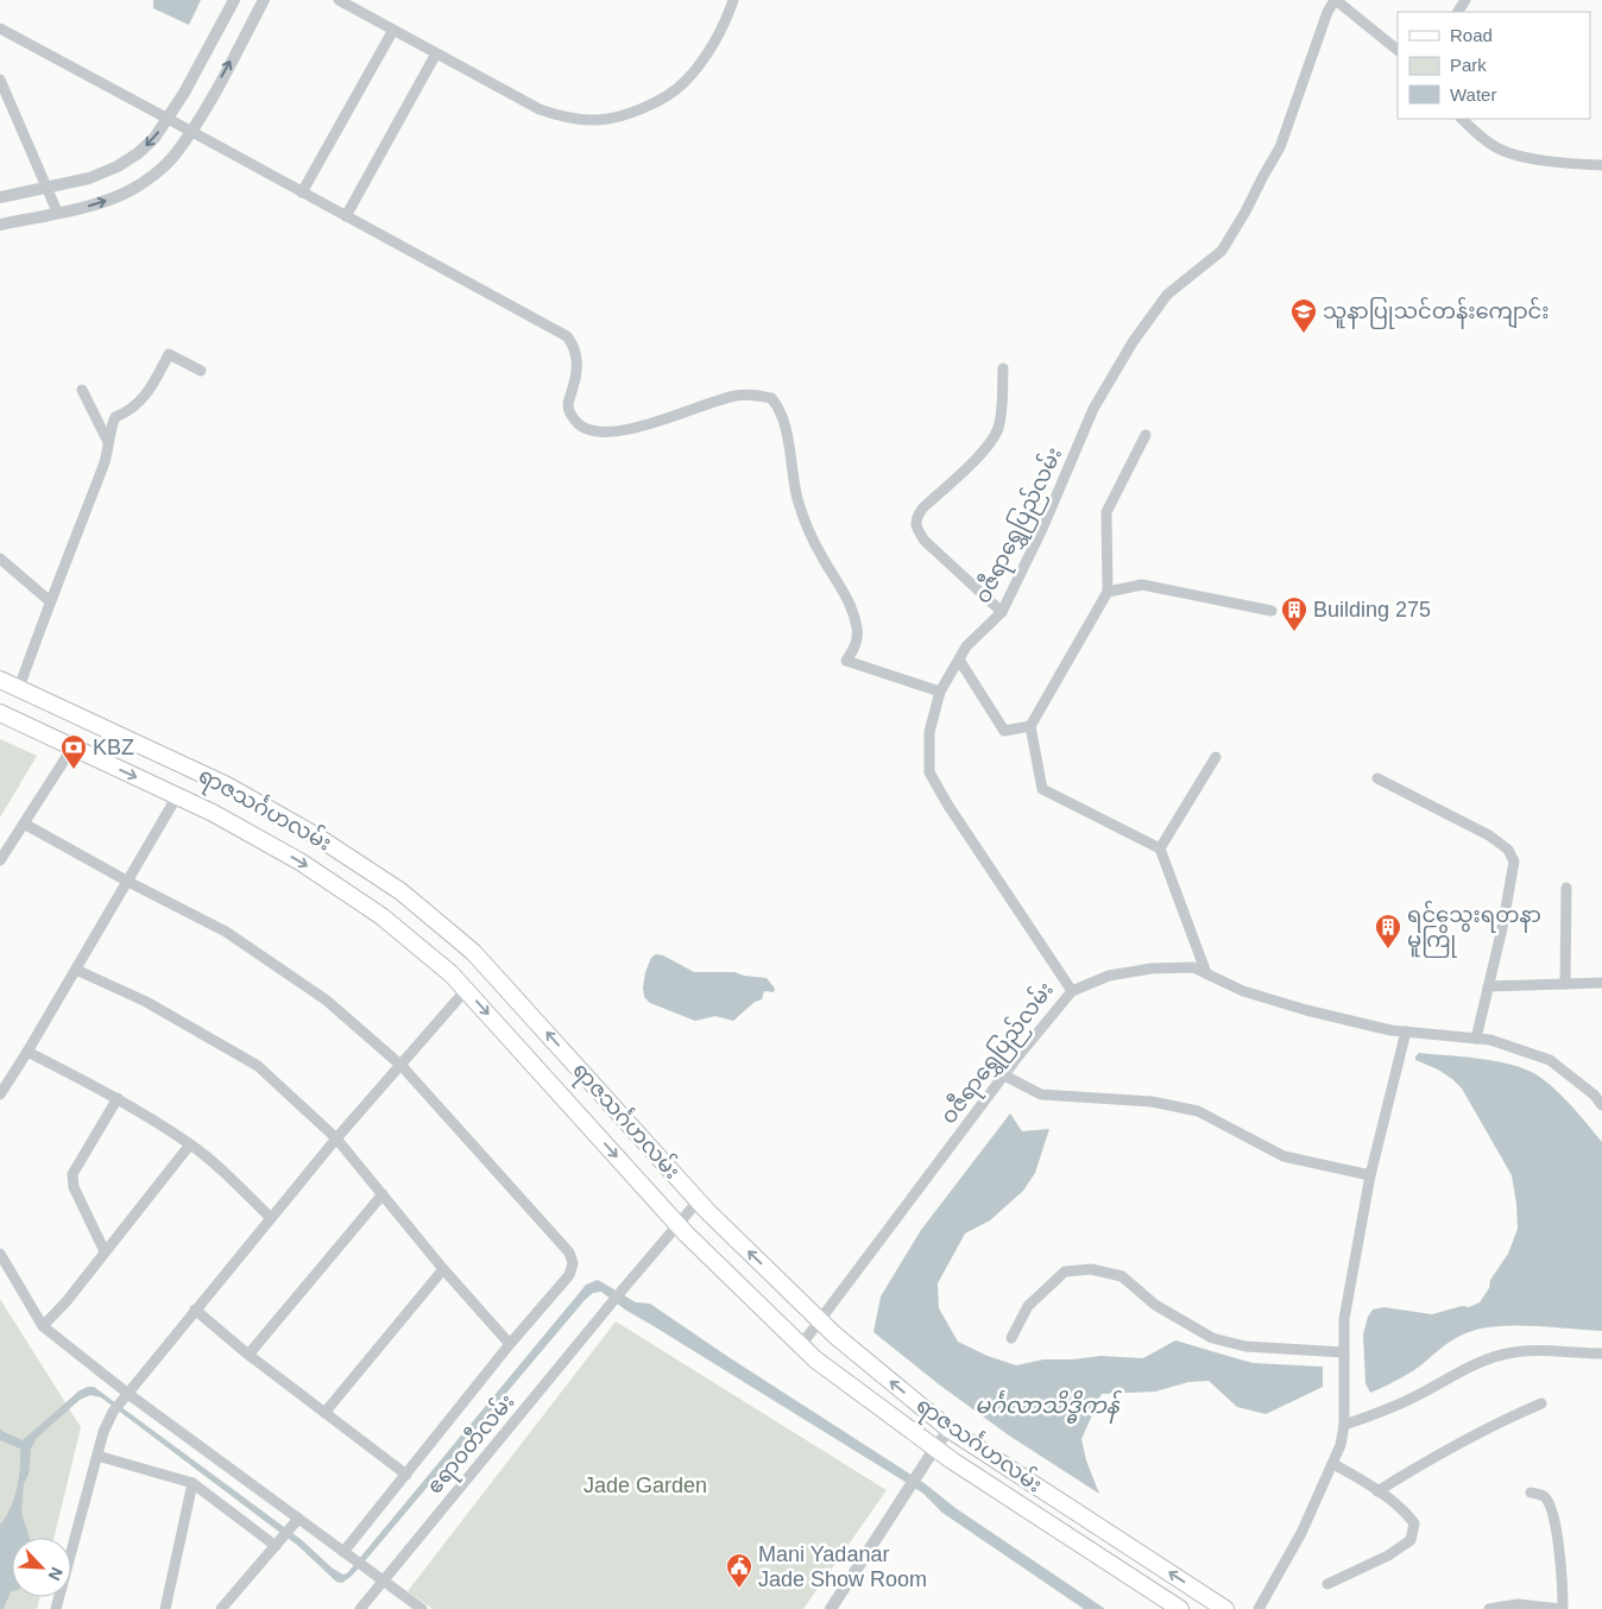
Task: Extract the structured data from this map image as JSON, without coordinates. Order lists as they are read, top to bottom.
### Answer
{
  "streets": {
    "main road": ["ရာဇသင်္ဂဟလမ်း"],
    "street": ["ဝဇီရာရွှေပြည်လမ်း", "ဧရာဝတီလမ်း"]
  },
  "crossings": [
    ["ဝဇီရာရွှေပြည်လမ်း", "ရာဇသင်္ဂဟလမ်း"],
    ["ရာဇသင်္ဂဟလမ်း", "ဧရာဝတီလမ်း"]
  ],
  "water": ["မင်္ဂလာသိဒ္ဓိကန်"],
  "parks": ["Jade Garden"],
  "places": {
    "school or university": ["သူနာပြုသင်တန်းကျောင်း"],
    "building": ["Building 275", "ရင်သွေးရတနာ မူကြို"],
    "bank": ["KBZ"],
    "public building": ["Mani Yadanar Jade Show Room"]
  },
  "legend": ["Road", "Park", "Water"],
  "north": "bottom right"
}
